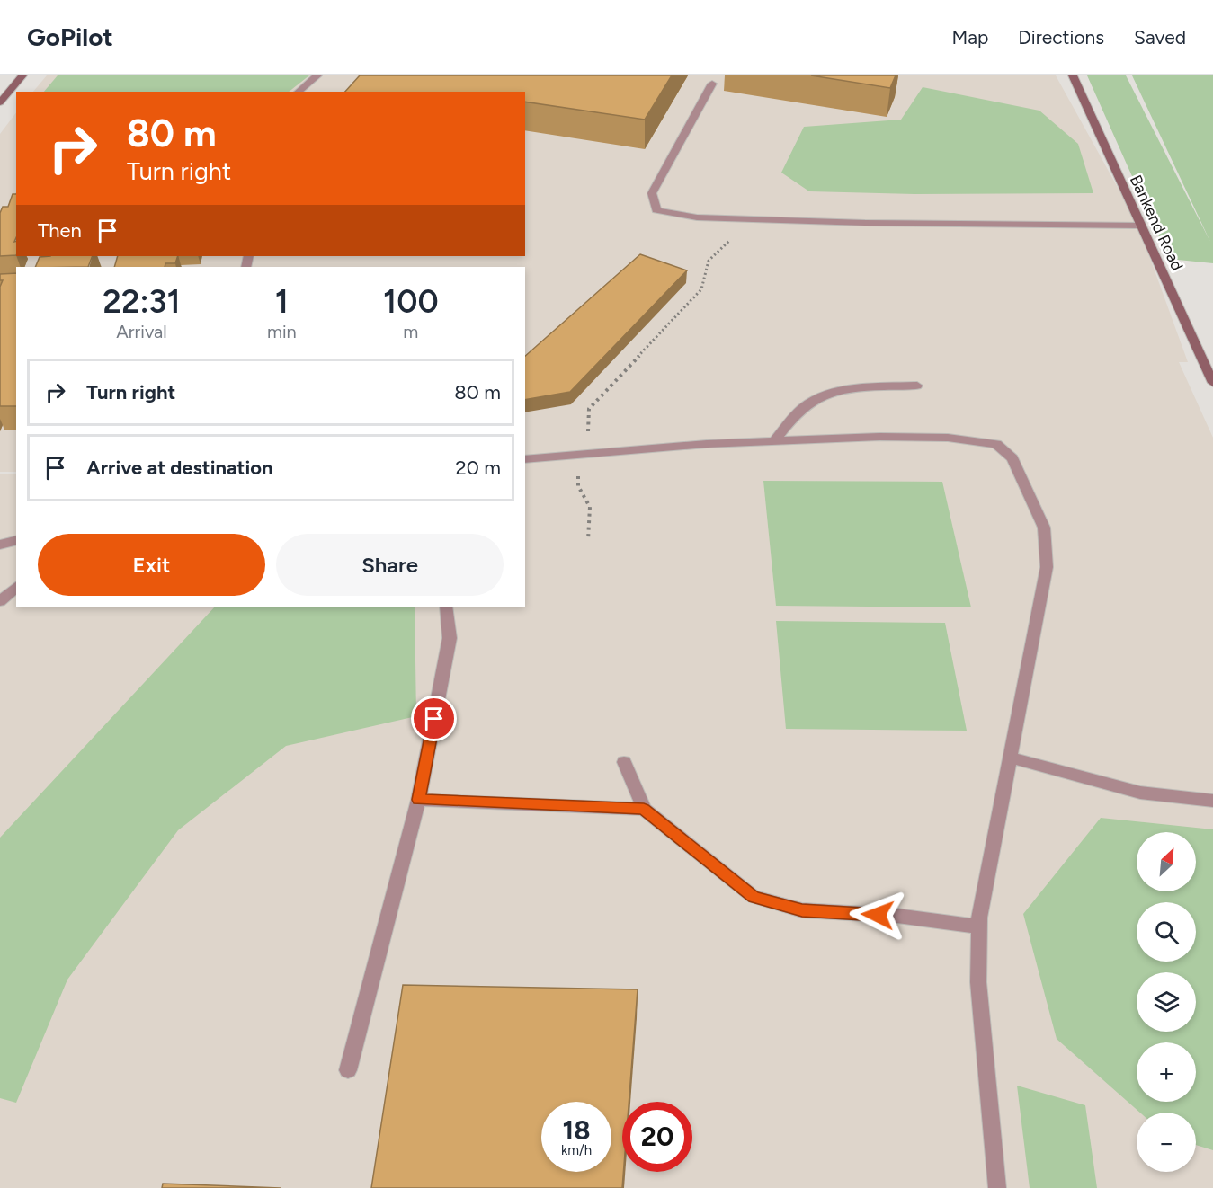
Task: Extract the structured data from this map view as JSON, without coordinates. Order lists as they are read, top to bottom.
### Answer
{
  "streets": {
    "street": ["Bankend Road"]
  },
  "north": "top right",
  "page": {
    "header": "GoPilot",
    "nav": ["Map", "Directions", "Saved"],
    "turn": ["80 m", "Turn right"],
    "then": "Then",
    "eta": [
      "22:31",
      "Arrival",
      "1",
      "min",
      "100",
      "m"
    ],
    "list": [
      {
        "name": "Turn right",
        "value": "80 m"
      },
      {
        "name": "Arrive at destination",
        "value": "20 m"
      }
    ],
    "buttons": ["Exit", "Share"],
    "map_buttons": ["+", "−"],
    "speed": "18 km/h",
    "limit": "20"
  }
}
